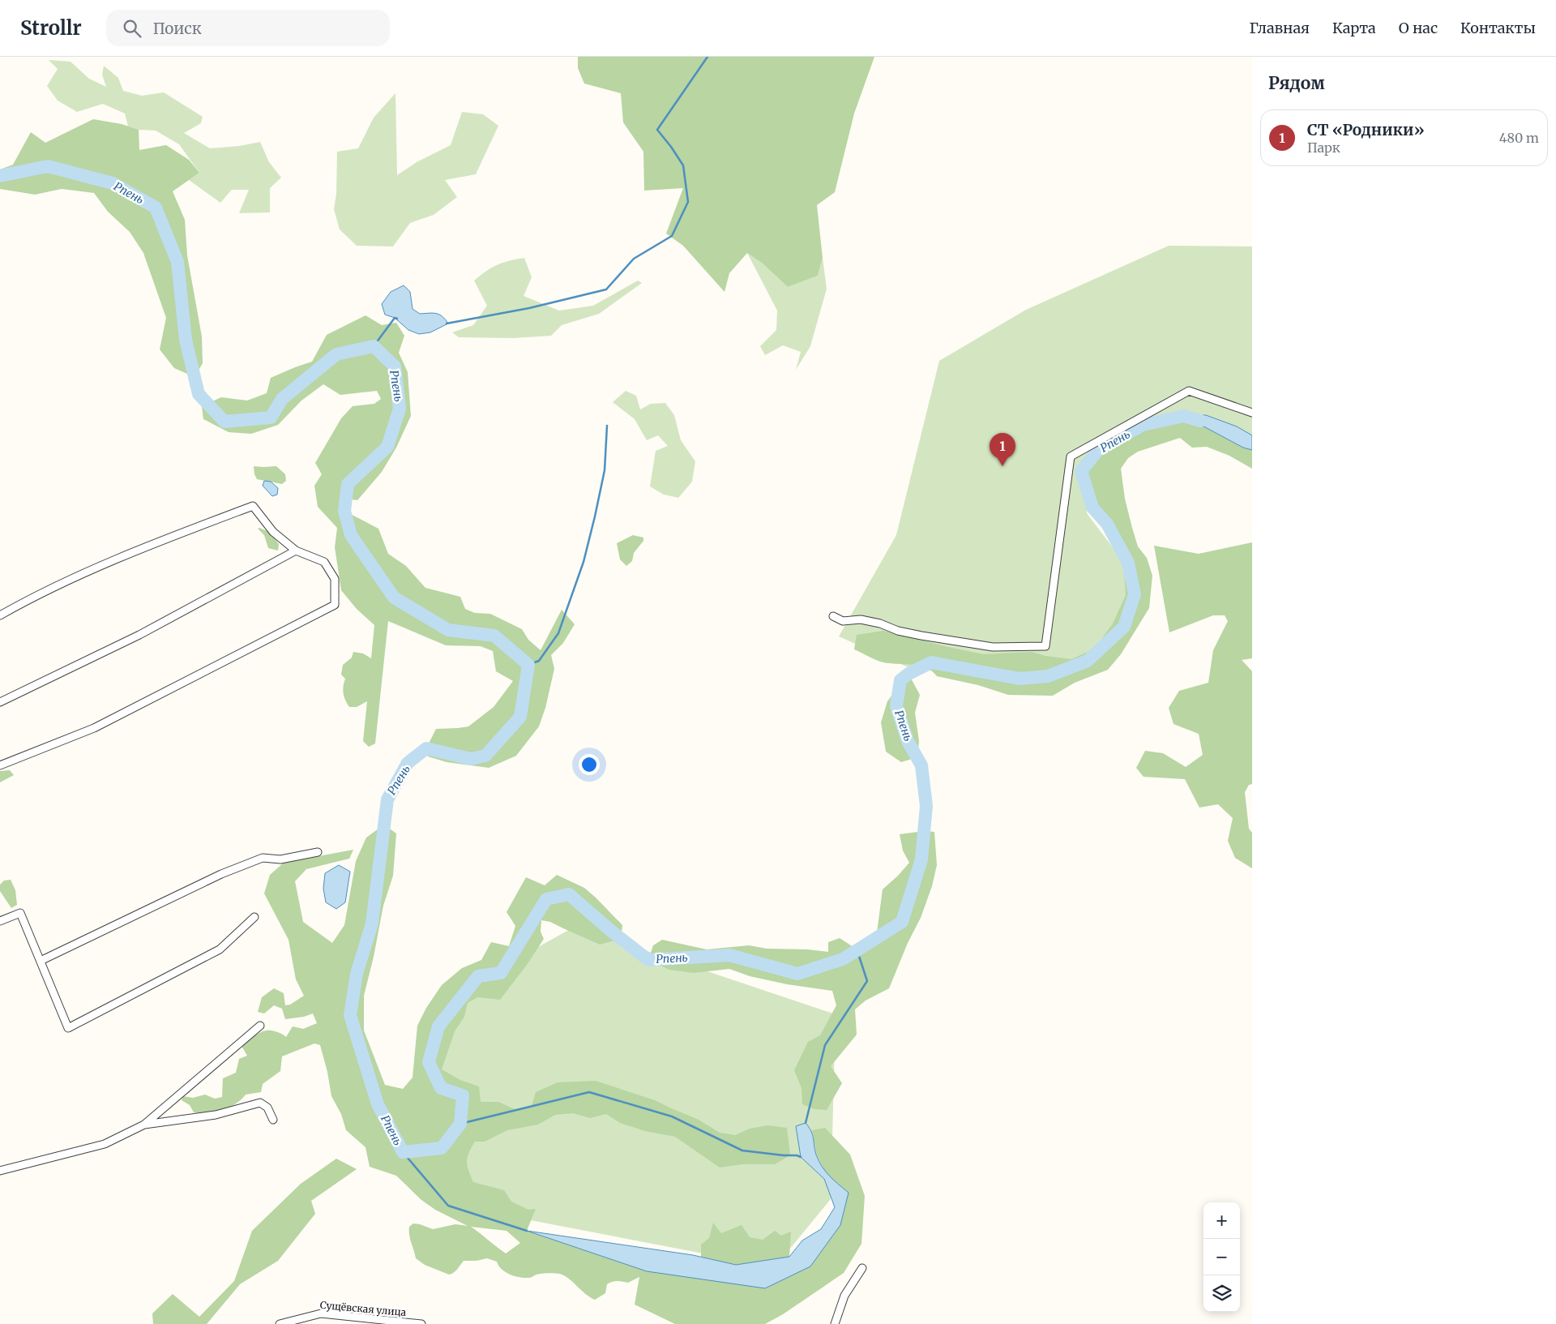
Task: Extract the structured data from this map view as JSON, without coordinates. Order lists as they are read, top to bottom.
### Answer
{
  "streets": {
    "street": ["Сущёвская улица"]
  },
  "water": ["Рпень"],
  "page": {
    "header": "Strollr",
    "search": "Поиск",
    "nav": [
      "Главная",
      "Карта",
      "О нас",
      "Контакты"
    ],
    "heading": "Рядом",
    "list": [
      {
        "mark": "1",
        "name": "СТ «Родники»",
        "note": "Парк",
        "value": "480 m"
      }
    ],
    "pins": "1",
    "map_buttons": ["+", "−"]
  }
}
